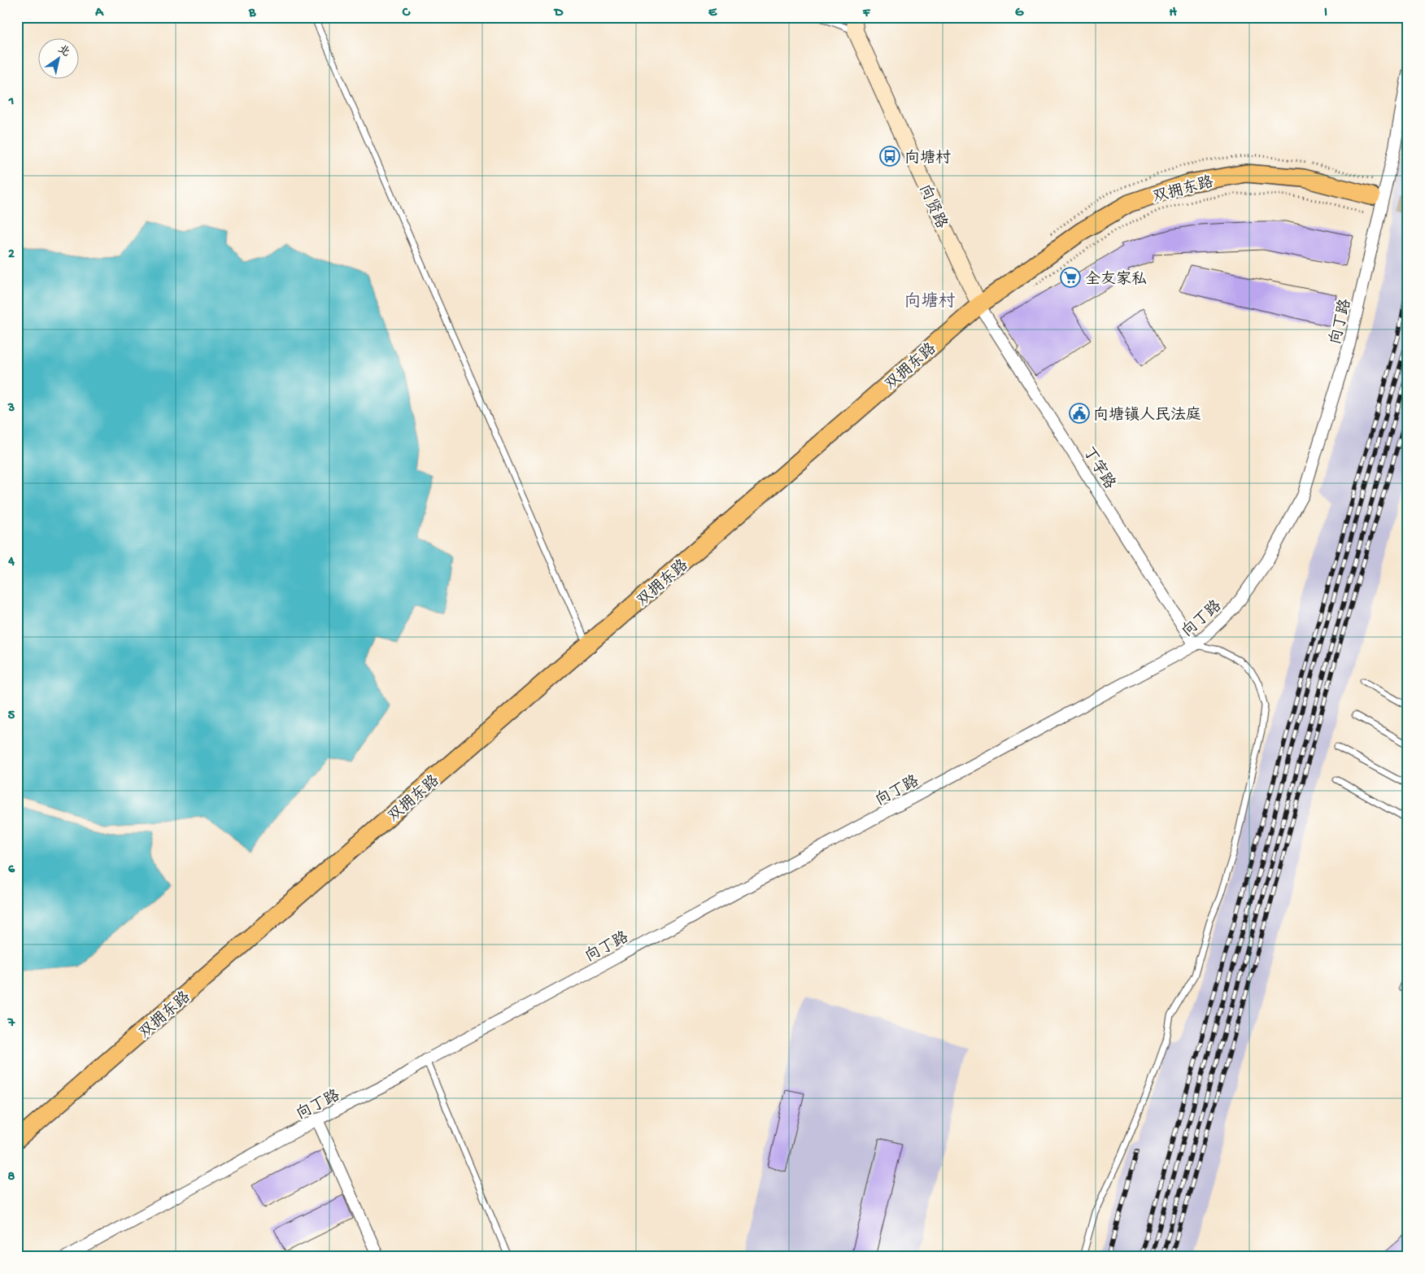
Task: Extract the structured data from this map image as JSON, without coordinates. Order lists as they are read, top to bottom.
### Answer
{
  "streets": {
    "main road": ["双拥东路"],
    "street": ["向贤路", "向丁路", "丁字路"]
  },
  "crossings": [
    ["双拥东路", "向贤路"],
    ["双拥东路", "丁字路"],
    ["向贤路", "丁字路"],
    ["向丁路", "丁字路"]
  ],
  "districts": ["向塘村"],
  "places": {
    "bus stop": ["向塘村"],
    "supermarket": ["全友家私"],
    "public building": ["向塘镇人民法庭"]
  },
  "north": "top right",
  "grid": {
    "columns": [
      "A",
      "B",
      "C",
      "D",
      "E",
      "F",
      "G",
      "H",
      "I"
    ],
    "rows": [
      "1",
      "2",
      "3",
      "4",
      "5",
      "6",
      "7",
      "8"
    ]
  }
}
